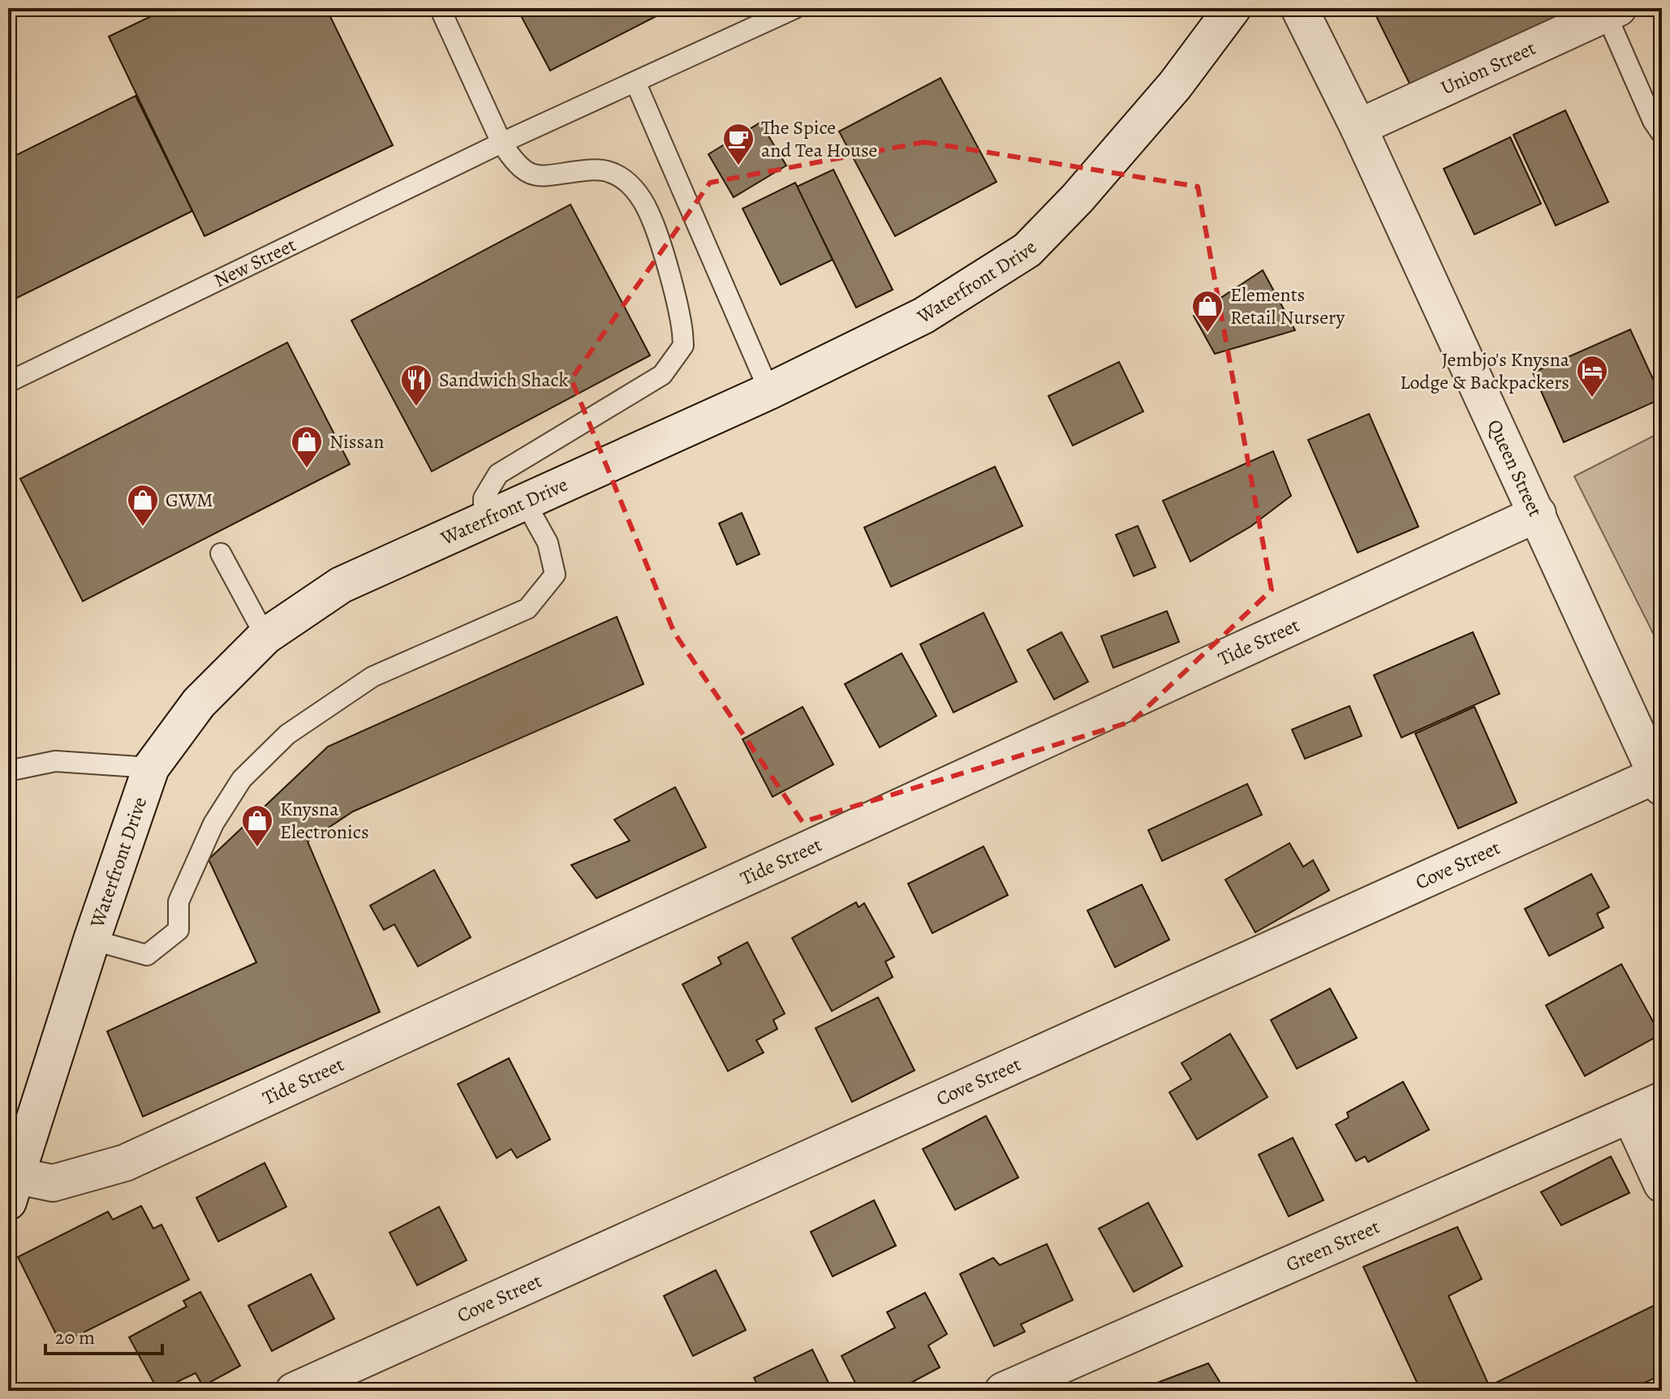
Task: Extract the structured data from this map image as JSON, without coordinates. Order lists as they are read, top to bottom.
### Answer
{
  "streets": {
    "street": [
      "Union Street",
      "Waterfront Drive",
      "Queen Street",
      "Tide Street",
      "Cove Street",
      "Green Street"
    ],
    "lane": ["New Street"]
  },
  "crossings": [
    ["Union Street", "Queen Street"],
    ["Waterfront Drive", "Tide Street"],
    ["Queen Street", "Tide Street"],
    ["Queen Street", "Cove Street"]
  ],
  "places": {
    "cafe": ["The Spice and Tea House"],
    "shop": [
      "Elements Retail Nursery",
      "Nissan",
      "GWM",
      "Knysna Electronics"
    ],
    "hotel": ["Jembjo's Knysna Lodge & Backpackers"],
    "restaurant": ["Sandwich Shack"]
  },
  "scale_bar": "20 m"
}
